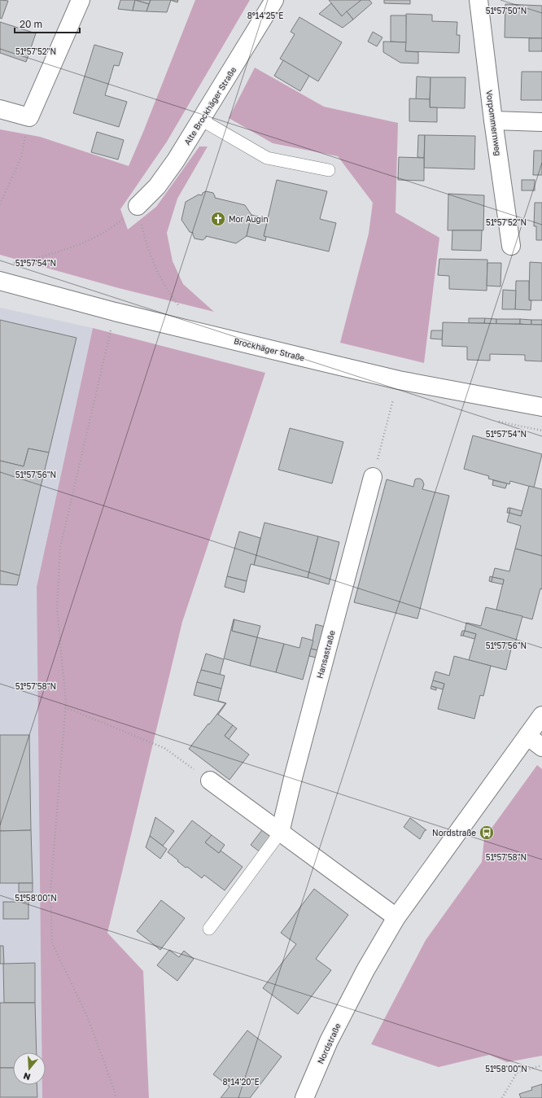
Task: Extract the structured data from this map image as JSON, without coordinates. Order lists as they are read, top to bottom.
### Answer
{
  "streets": {
    "street": [
      "Alte Brockhäger Straße",
      "Vorpommernweg",
      "Brockhäger Straße",
      "Hansastraße",
      "Nordstraße"
    ]
  },
  "places": {
    "church": ["Mor Augin"],
    "bus stop": ["Nordstraße"]
  },
  "scale_bar": "20 m",
  "north": "bottom",
  "coordinates": [
    "51°57'50\"N",
    "8°14'25\"E",
    "51°57'52\"N",
    "51°57'54\"N",
    "51°57'56\"N",
    "51°57'58\"N",
    "51°58'00\"N",
    "8°14'20\"E"
  ]
}
